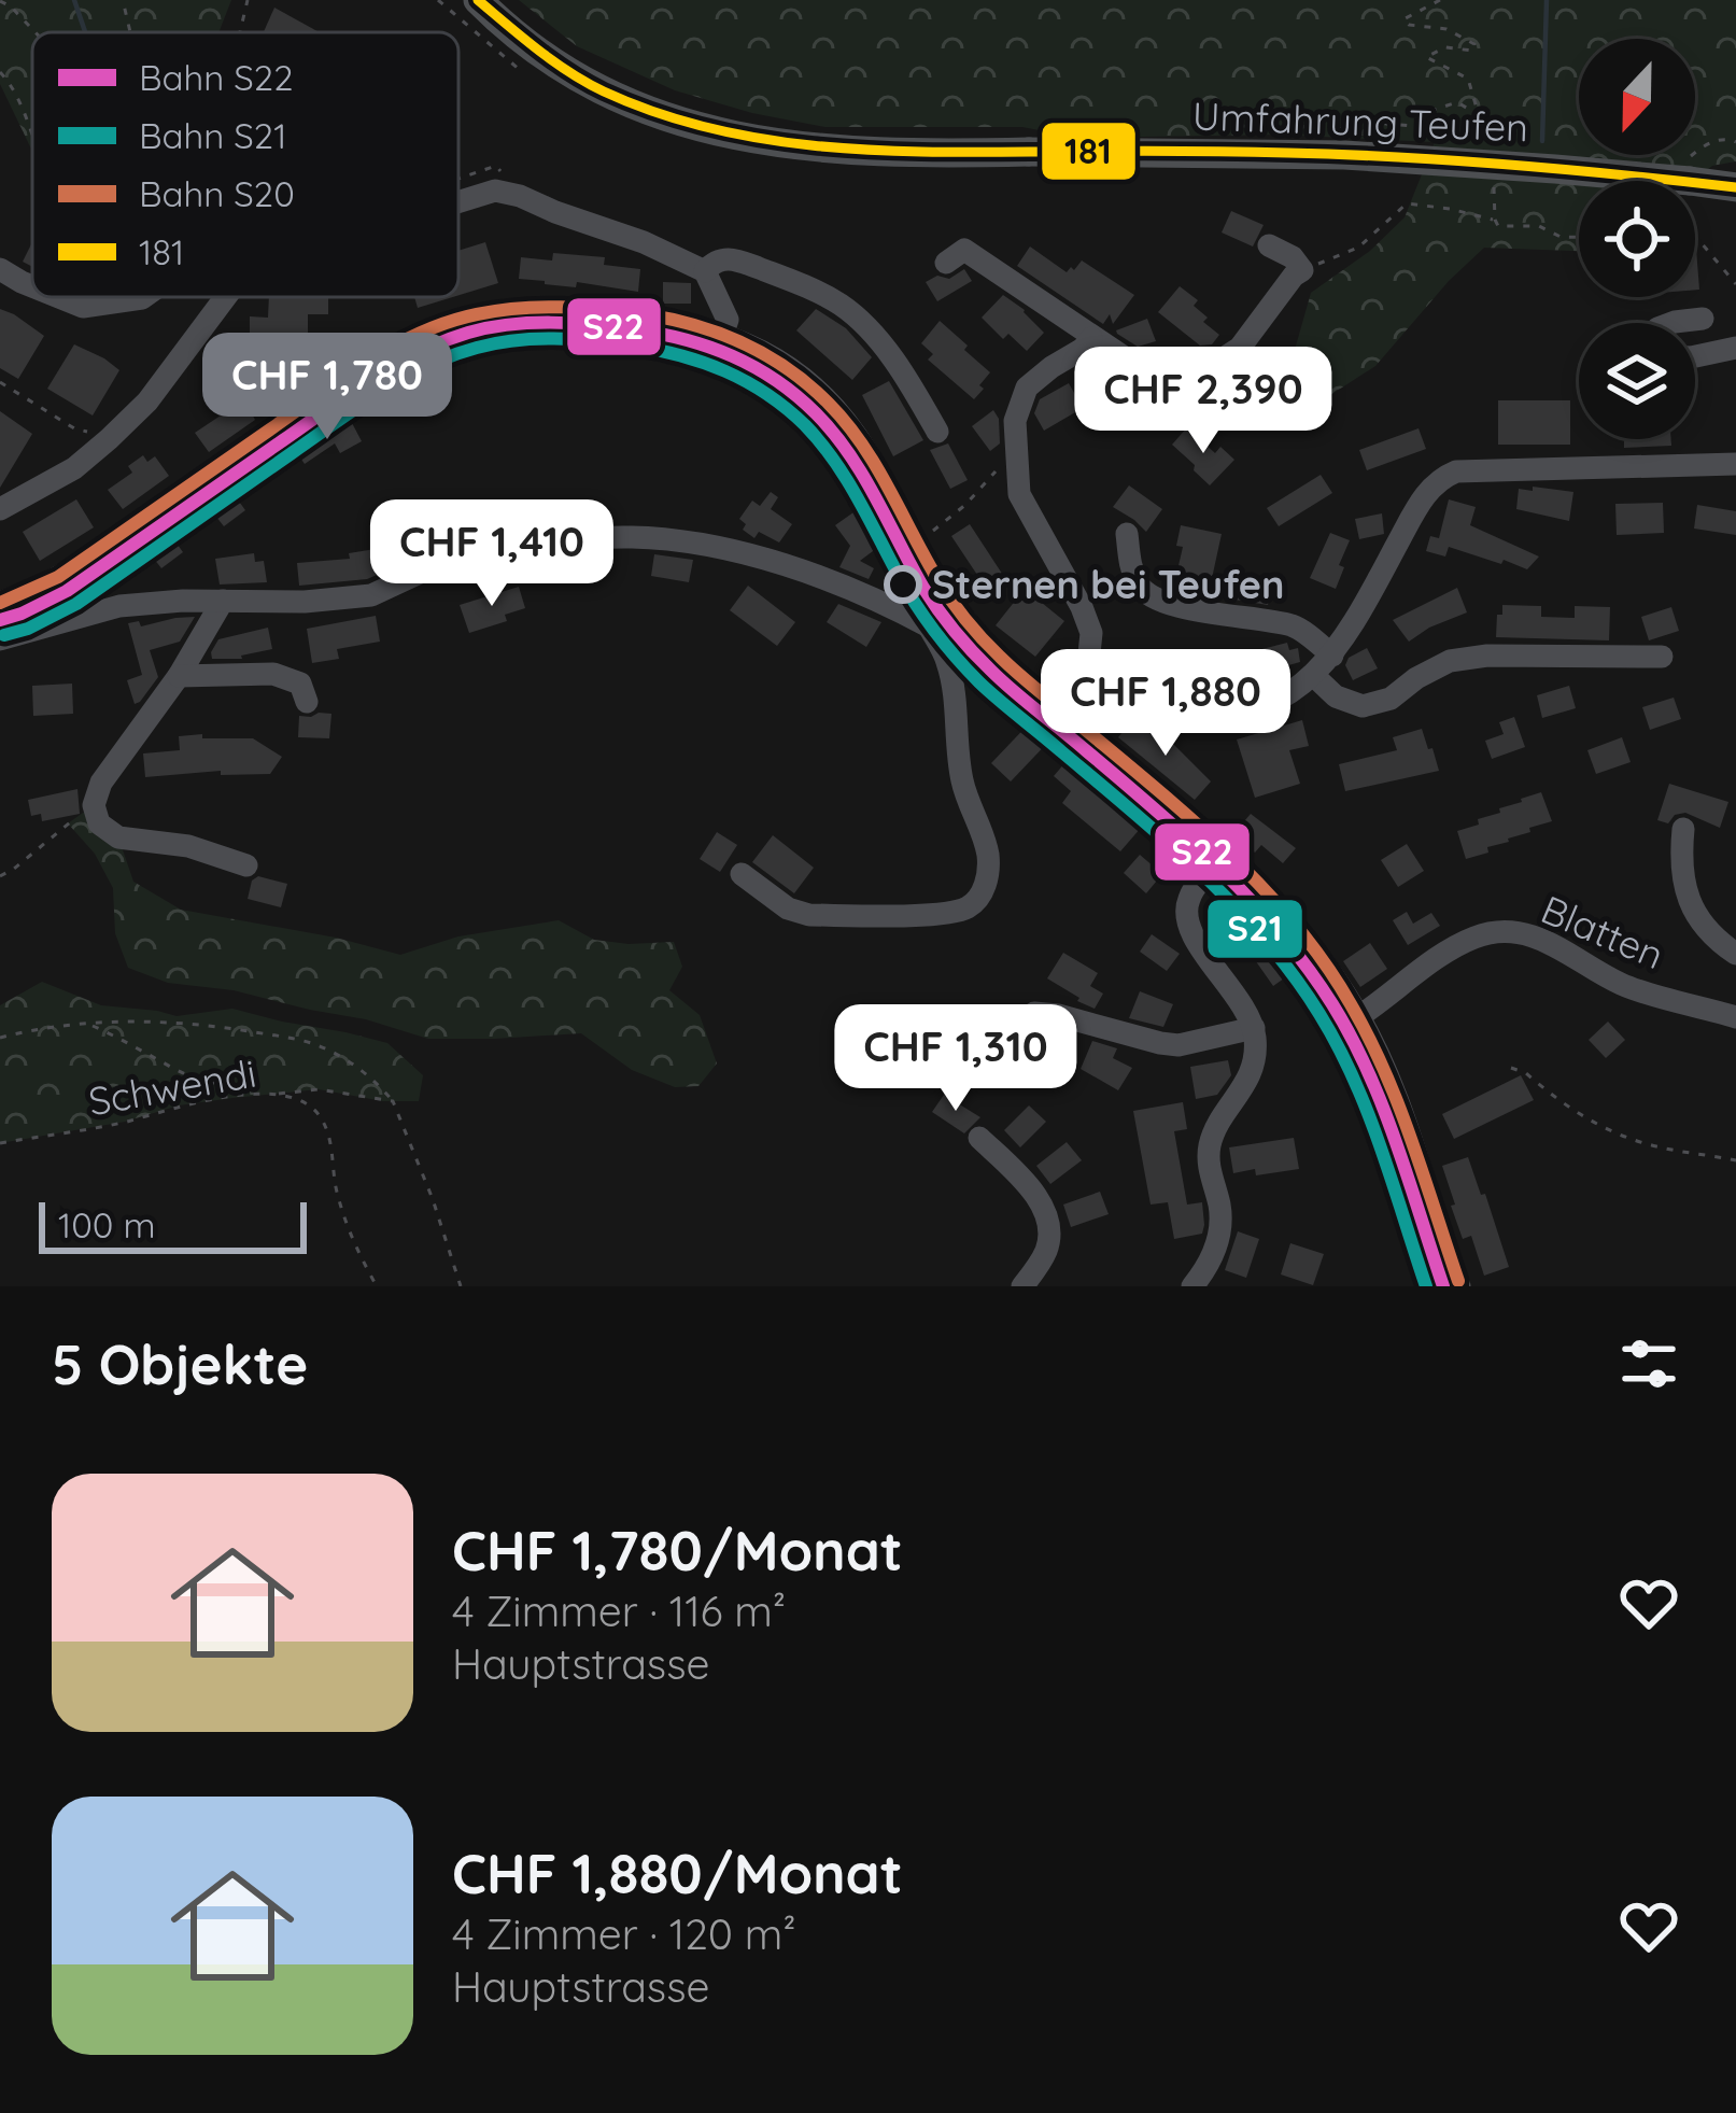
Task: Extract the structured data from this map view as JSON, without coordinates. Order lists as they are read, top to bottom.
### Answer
{
  "streets": {
    "main road": ["Umfahrung Teufen"],
    "street": ["Blatten"],
    "path": ["Schwendi"]
  },
  "places": ["Sternen bei Teufen"],
  "lines": [
    "transit line 181",
    "rail line S20",
    "rail line S22",
    "rail line S21"
  ],
  "legend": [
    "Bahn S22",
    "Bahn S21",
    "Bahn S20",
    "181"
  ],
  "scale_bar": "100 m",
  "north": "bottom",
  "page": {
    "price": [
      "CHF 1,780",
      "CHF 2,390",
      "CHF 1,410",
      "CHF 1,880",
      "CHF 1,310"
    ],
    "scale": "100 m",
    "heading": "5 Objekte",
    "list": [
      {
        "name": "CHF 1,780/Monat",
        "note": "4 Zimmer · 116 m² · Hauptstrasse"
      },
      {
        "name": "CHF 1,880/Monat",
        "note": "4 Zimmer · 120 m² · Hauptstrasse"
      }
    ]
  }
}
